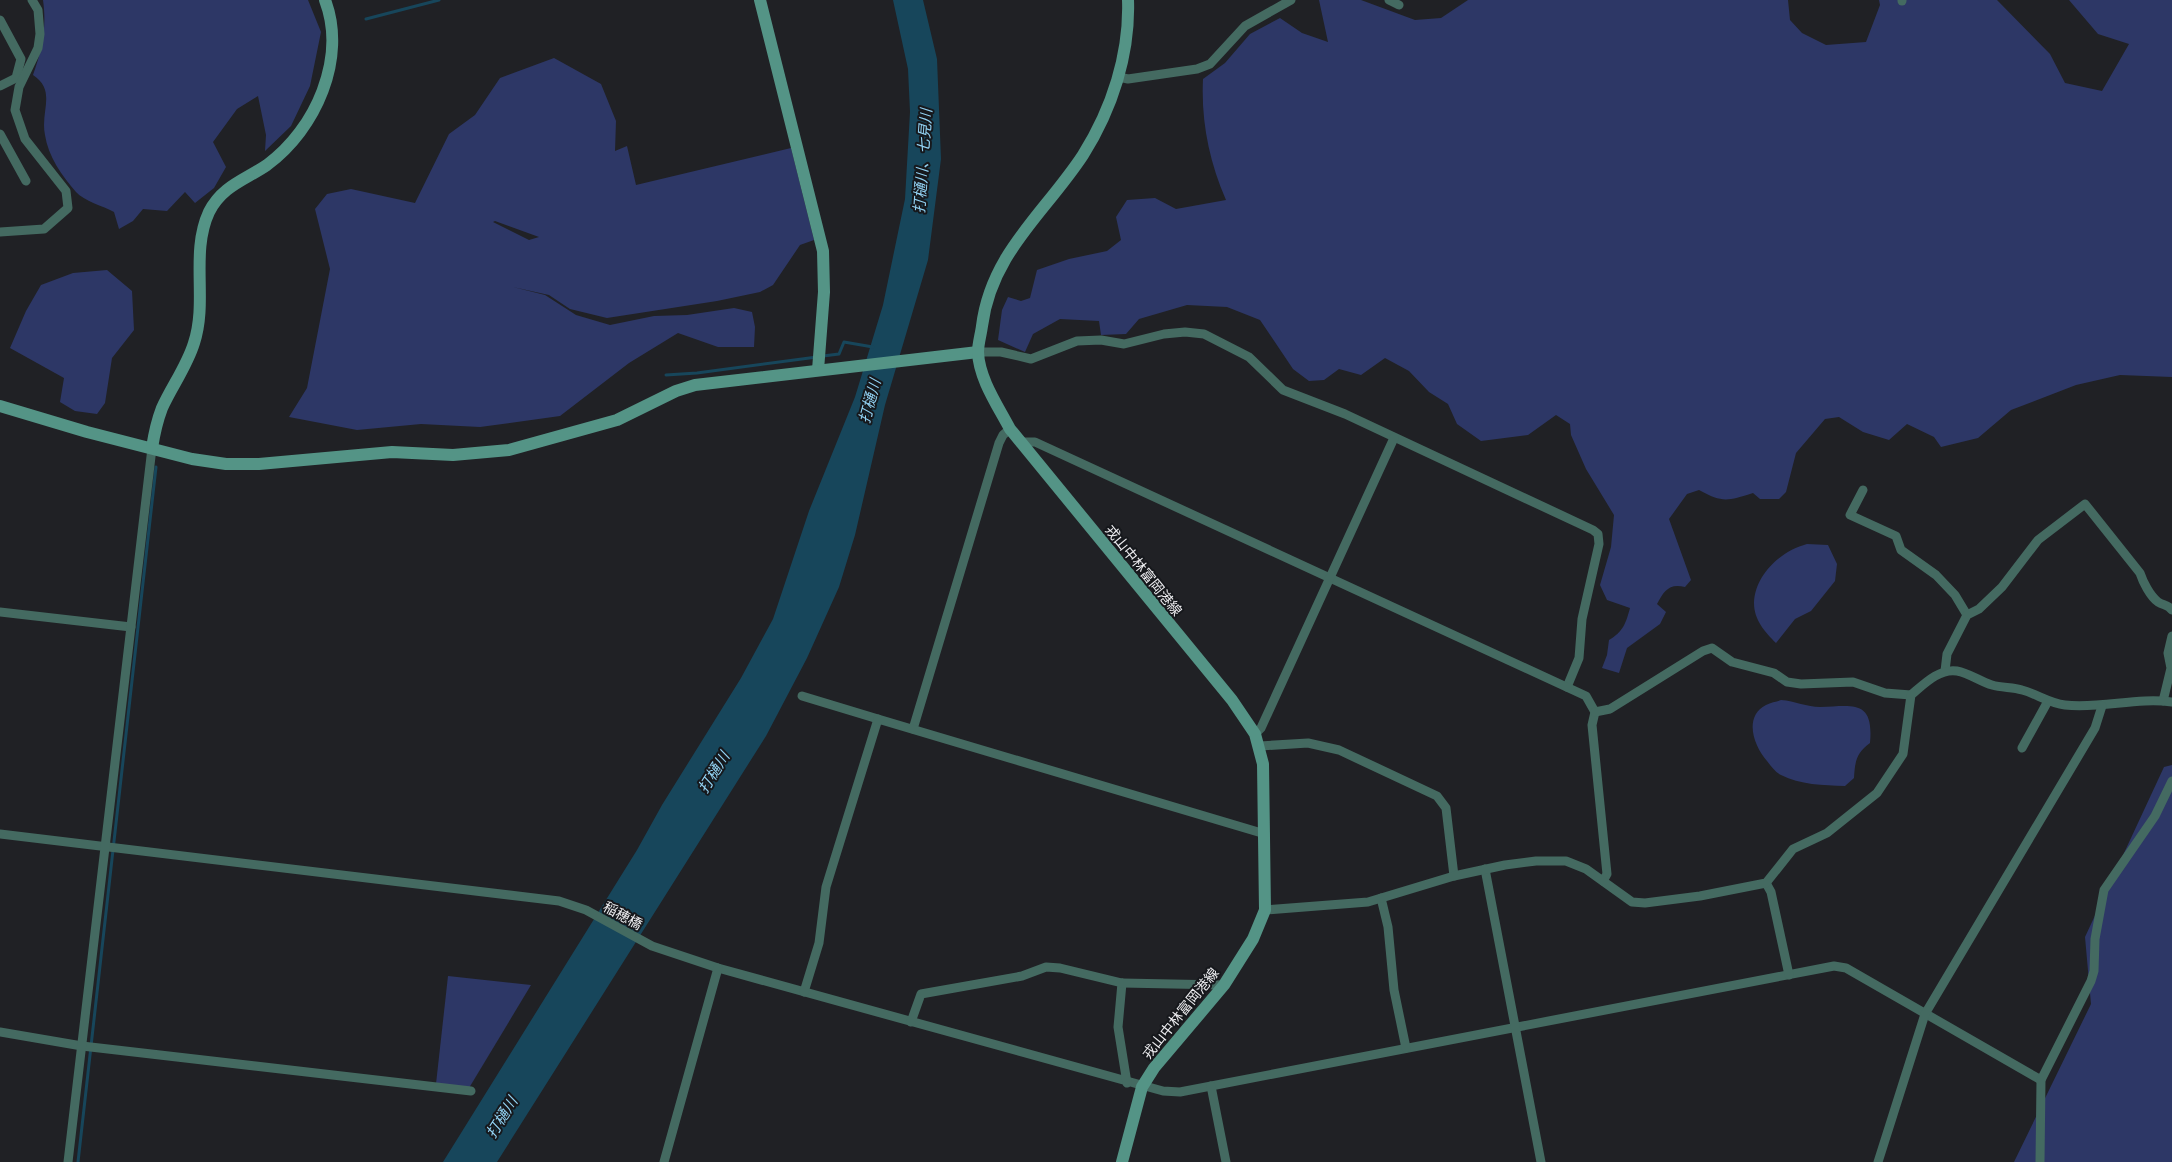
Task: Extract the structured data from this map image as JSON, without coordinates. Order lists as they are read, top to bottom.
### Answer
{
  "streets": {
    "street": ["戎山中林富岡港線", "稲穂橋"]
  },
  "crossings": [
    ["戎山中林富岡港線", "稲穂橋"]
  ],
  "water": ["打樋川、七見川", "打樋川"]
}
